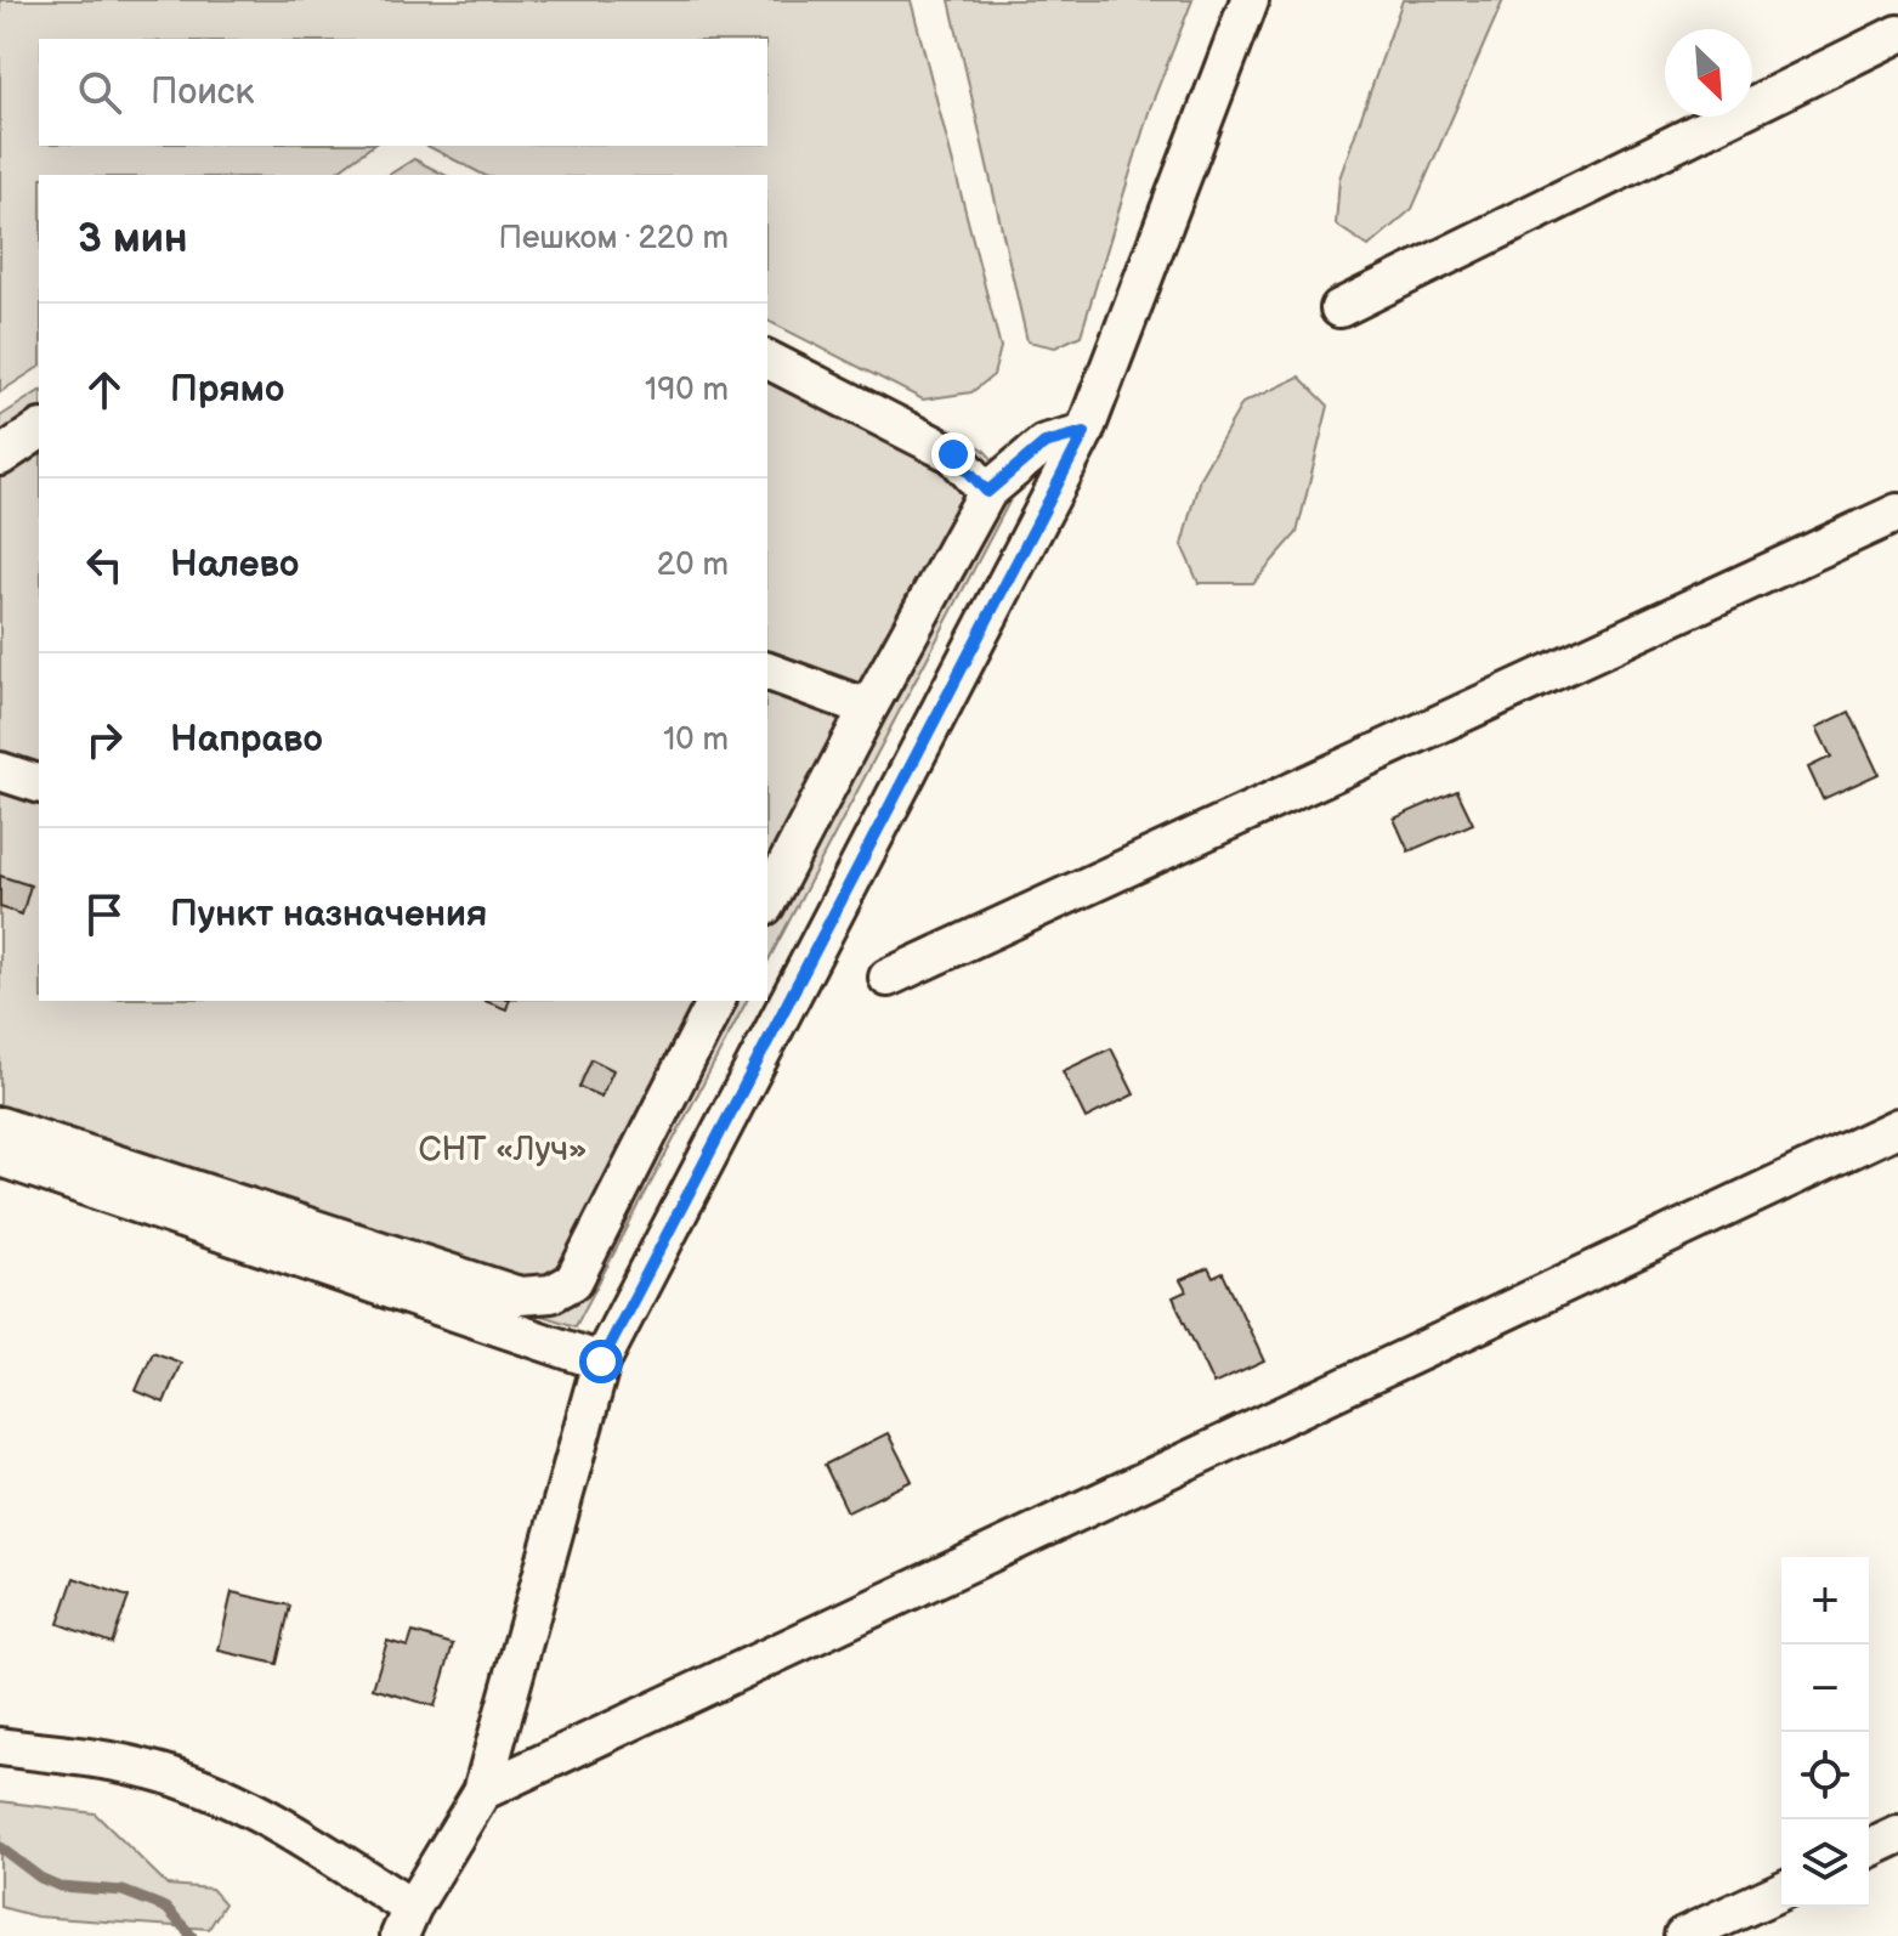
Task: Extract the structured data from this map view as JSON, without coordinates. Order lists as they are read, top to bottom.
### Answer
{
  "parks": ["СНТ «Луч»"],
  "north": "bottom right",
  "page": {
    "search": "Поиск",
    "heading": ["3 мин", "Пешком · 220 m"],
    "list": [
      ["Прямо", "190 m"],
      ["Налево", "20 m"],
      ["Направо", "10 m"],
      "Пункт назначения"
    ],
    "map_buttons": ["+", "−"]
  }
}
